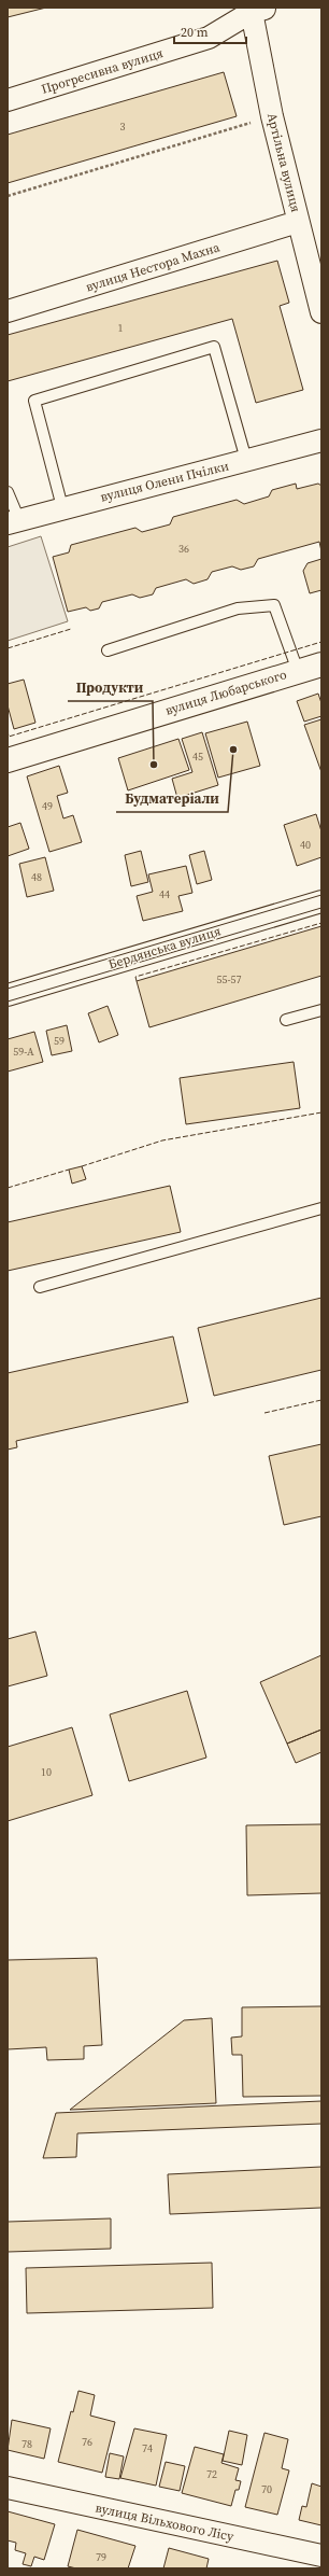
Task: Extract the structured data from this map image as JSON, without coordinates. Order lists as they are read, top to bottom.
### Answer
{
  "streets": {
    "main road": ["вулиця Любарського"],
    "street": [
      "Прогресивна вулиця",
      "Артільна вулиця",
      "вулиця Нестора Махна",
      "вулиця Олени Пчілки",
      "Бердянська вулиця",
      "вулиця Вільхового Лісу"
    ]
  },
  "crossings": [
    ["Прогресивна вулиця", "Артільна вулиця"],
    ["Артільна вулиця", "вулиця Нестора Махна"]
  ],
  "places": ["Будматеріали", "Продукти"],
  "house_numbers": [
    "3",
    "1",
    "36",
    "45",
    "49",
    "40",
    "48",
    "44",
    "55-57",
    "59",
    "59-А",
    "10",
    "76",
    "78",
    "74",
    "72",
    "70",
    "79"
  ],
  "scale_bar": "20 m"
}
